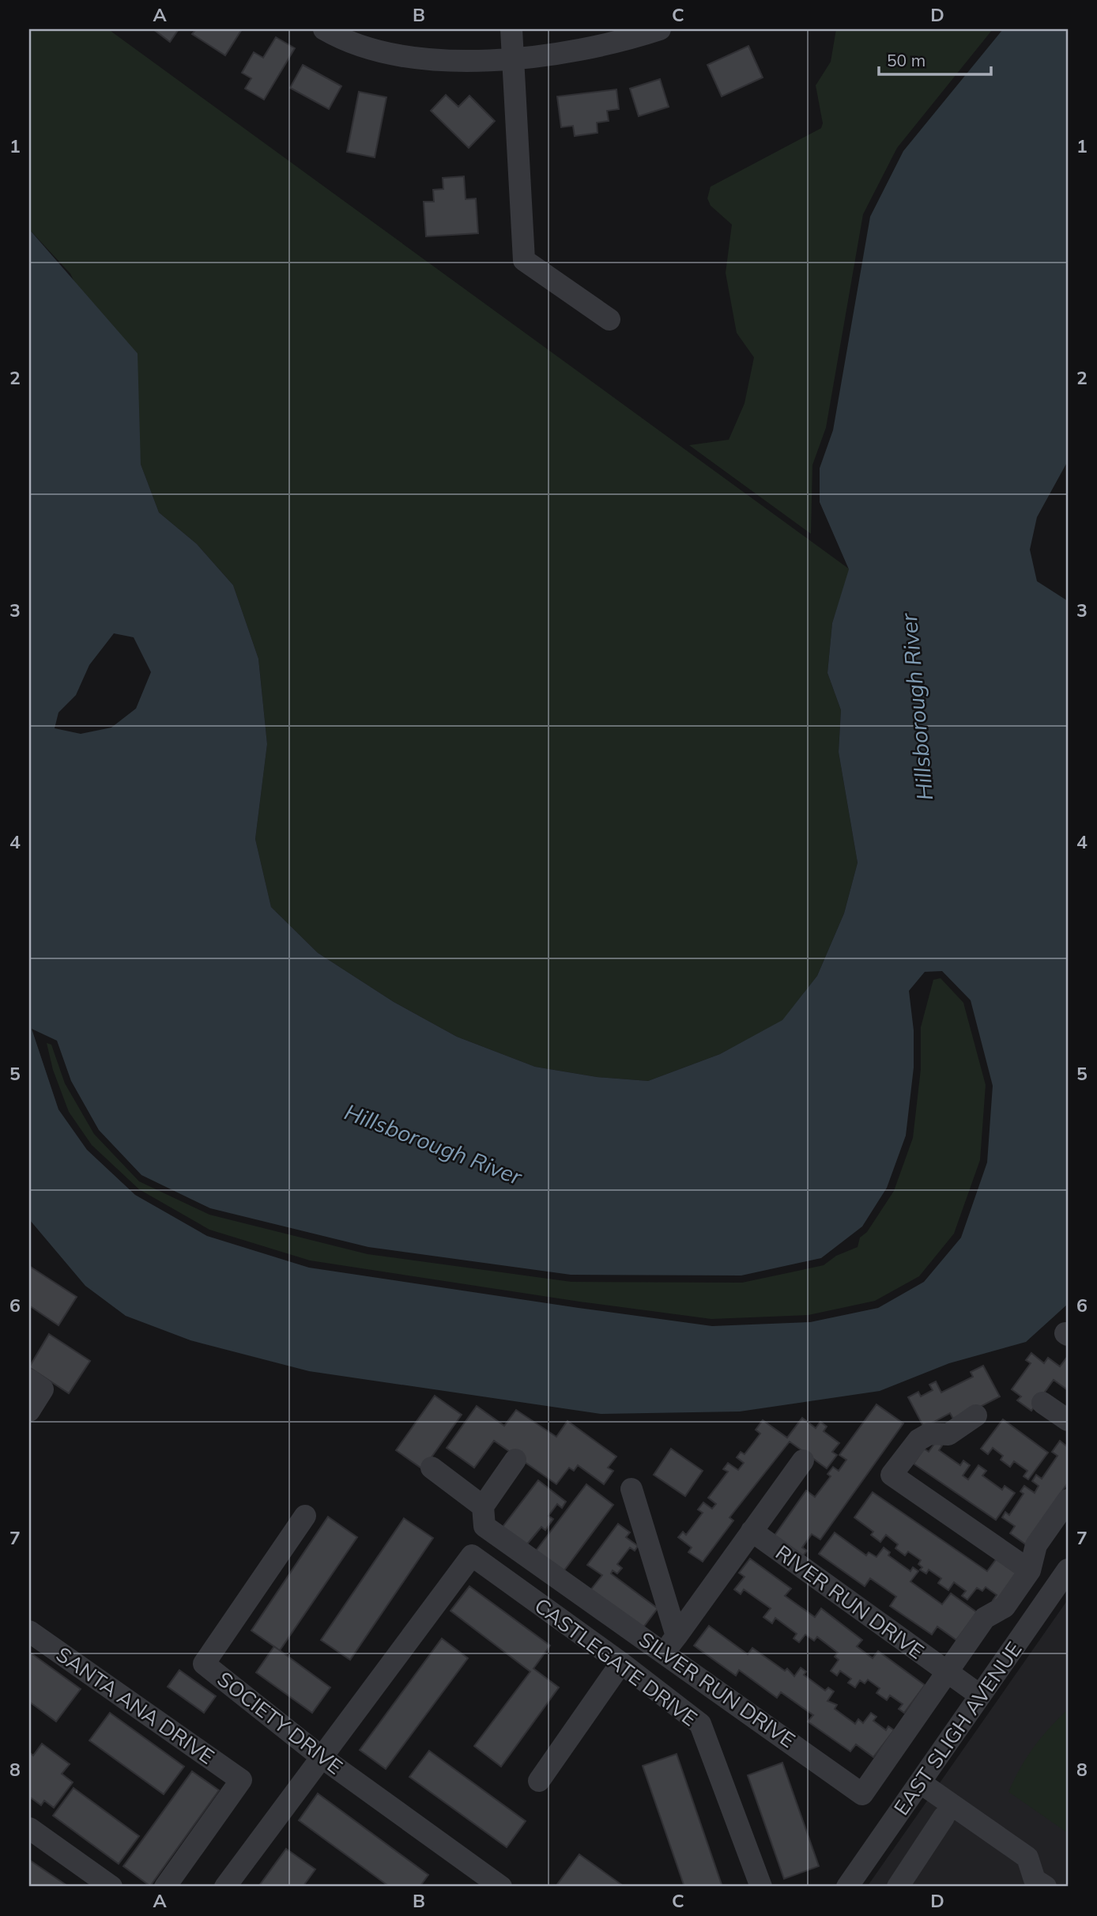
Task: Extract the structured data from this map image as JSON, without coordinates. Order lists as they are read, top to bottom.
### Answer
{
  "streets": {
    "street": [
      "RIVER RUN DRIVE",
      "CASTLEGATE DRIVE",
      "SILVER RUN DRIVE",
      "SANTA ANA DRIVE",
      "SOCIETY DRIVE",
      "EAST SLIGH AVENUE"
    ]
  },
  "crossings": [
    ["RIVER RUN DRIVE", "SILVER RUN DRIVE"],
    ["CASTLEGATE DRIVE", "SOCIETY DRIVE"]
  ],
  "water": ["Hillsborough River"],
  "scale_bar": "50 m",
  "grid": {
    "columns": [
      "A",
      "B",
      "C",
      "D"
    ],
    "rows": [
      "1",
      "2",
      "3",
      "4",
      "5",
      "6",
      "7",
      "8"
    ]
  }
}
